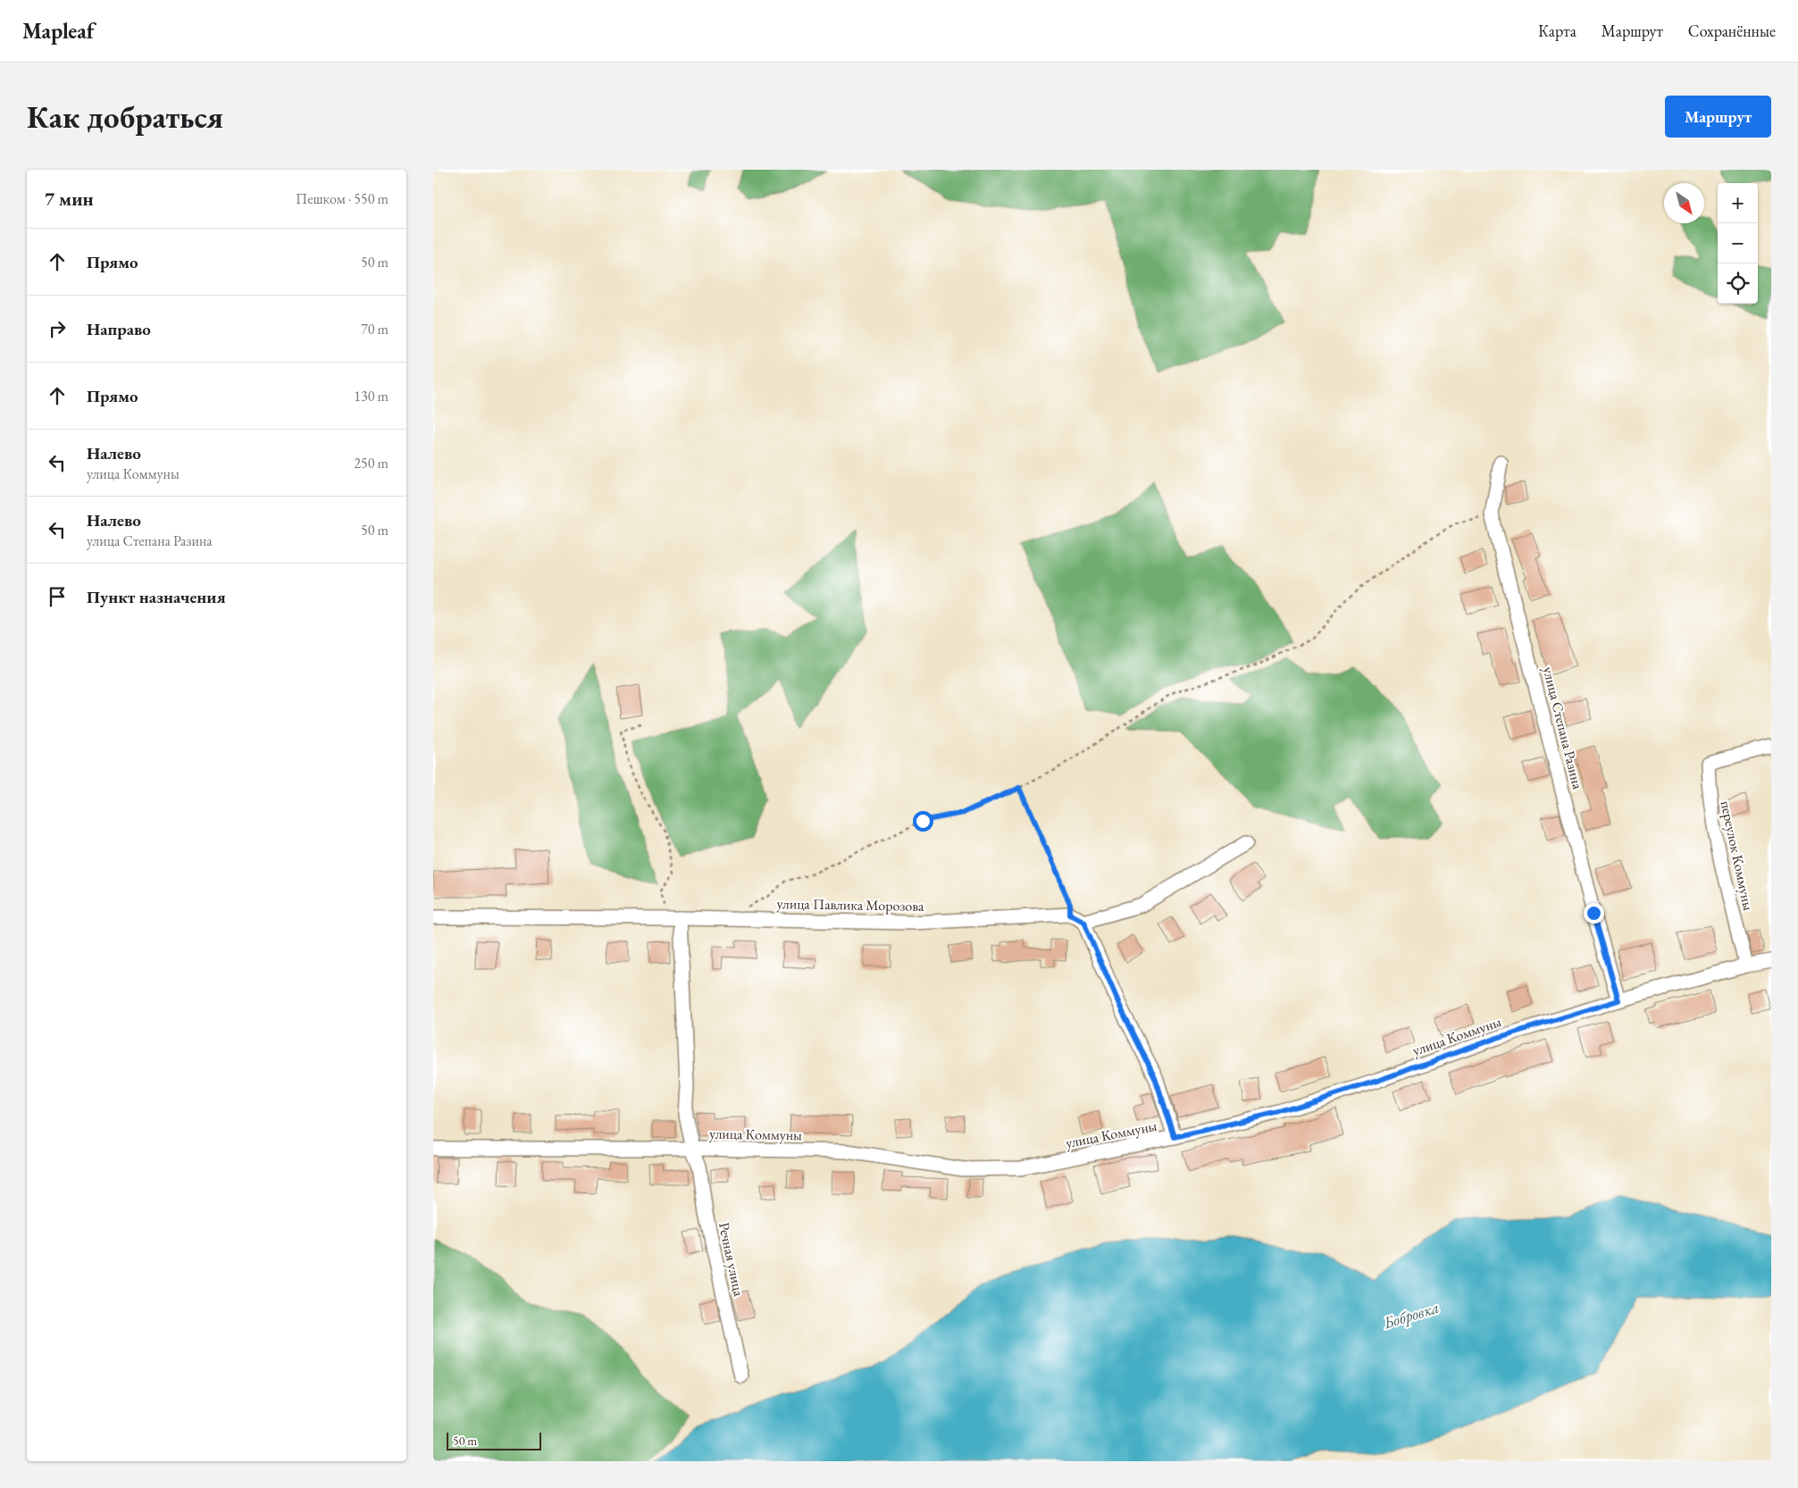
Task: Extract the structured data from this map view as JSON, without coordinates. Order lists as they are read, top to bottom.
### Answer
{
  "streets": {
    "street": [
      "улица Степана Разина",
      "переулок Коммуны",
      "улица Павлика Морозова",
      "улица Коммуны",
      "Речная улица"
    ]
  },
  "crossings": [
    ["улица Степана Разина", "улица Коммуны"],
    ["переулок Коммуны", "улица Коммуны"],
    ["улица Павлика Морозова", "Речная улица"],
    ["улица Коммуны", "Речная улица"]
  ],
  "water": ["Бобровка"],
  "scale_bar": "50 m",
  "north": "bottom right",
  "page": {
    "header": "Mapleaf",
    "nav": ["Карта", "Маршрут", "Сохранённые"],
    "buttons": "Маршрут",
    "title": "Как добраться",
    "heading": ["7 мин", "Пешком · 550 m"],
    "map_buttons": ["+", "−"],
    "list": [
      ["Прямо", "50 m"],
      ["Направо", "70 m"],
      ["Прямо", "130 m"],
      ["Налево", "улица Коммуны", "250 m"],
      ["Налево", "улица Степана Разина", "50 m"],
      "Пункт назначения"
    ],
    "scale": "50 m"
  }
}
